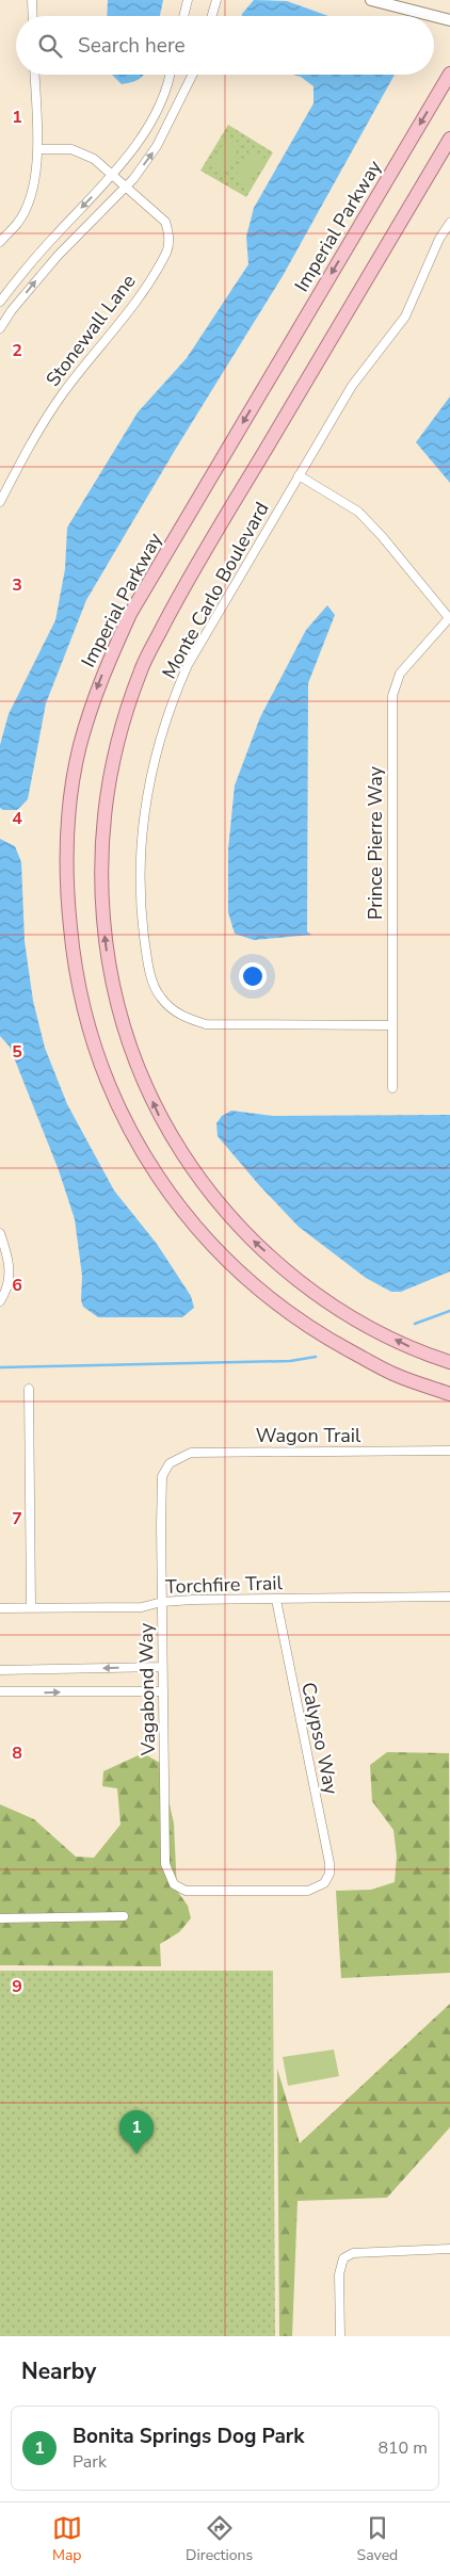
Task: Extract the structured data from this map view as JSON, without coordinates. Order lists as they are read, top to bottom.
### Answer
{
  "streets": {
    "main road": ["Imperial Parkway"],
    "street": [
      "Stonewall Lane",
      "Monte Carlo Boulevard",
      "Prince Pierre Way",
      "Wagon Trail",
      "Torchfire Trail",
      "Vagabond Way",
      "Calypso Way"
    ]
  },
  "crossings": [
    ["Monte Carlo Boulevard", "Prince Pierre Way"],
    ["Wagon Trail", "Vagabond Way"],
    ["Torchfire Trail", "Vagabond Way"],
    ["Torchfire Trail", "Calypso Way"],
    ["Vagabond Way", "Calypso Way"]
  ],
  "one_way": ["Imperial Parkway"],
  "page": {
    "search": "Search here",
    "pins": "1",
    "heading": "Nearby",
    "list": [
      {
        "mark": "1",
        "name": "Bonita Springs Dog Park",
        "note": "Park",
        "value": "810 m"
      }
    ],
    "nav": ["Map", "Directions", "Saved"]
  },
  "grid": {
    "rows": [
      "1",
      "2",
      "3",
      "4",
      "5",
      "6",
      "7",
      "8",
      "9"
    ]
  }
}
